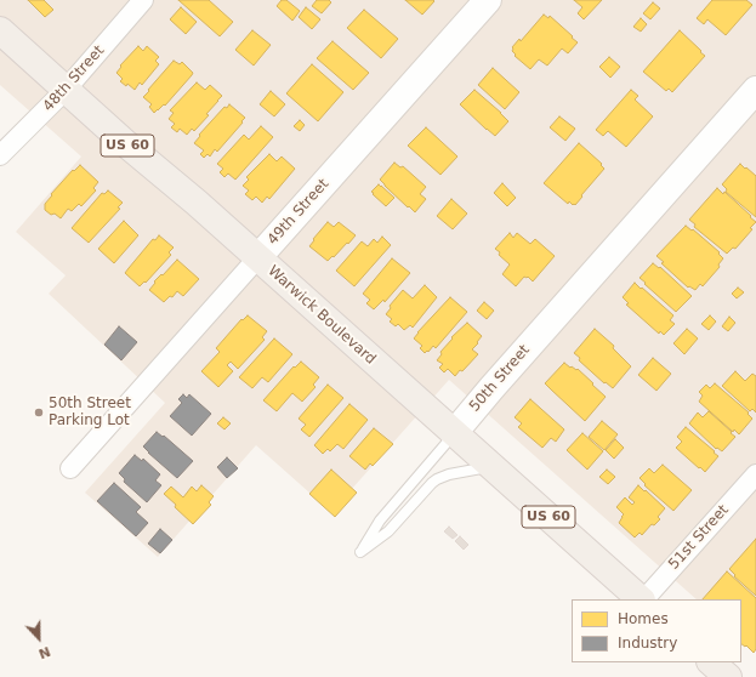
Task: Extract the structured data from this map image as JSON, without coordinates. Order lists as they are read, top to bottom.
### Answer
{
  "streets": {
    "main road": ["US 60", "Warwick Boulevard"],
    "street": [
      "48th Street",
      "49th Street",
      "50th Street",
      "51st Street"
    ]
  },
  "crossings": [
    ["48th Street", "Warwick Boulevard"],
    ["49th Street", "Warwick Boulevard"],
    ["Warwick Boulevard", "50th Street"]
  ],
  "places": ["50th Street Parking Lot"],
  "legend": ["Homes", "Industry"],
  "north": "bottom"
}
